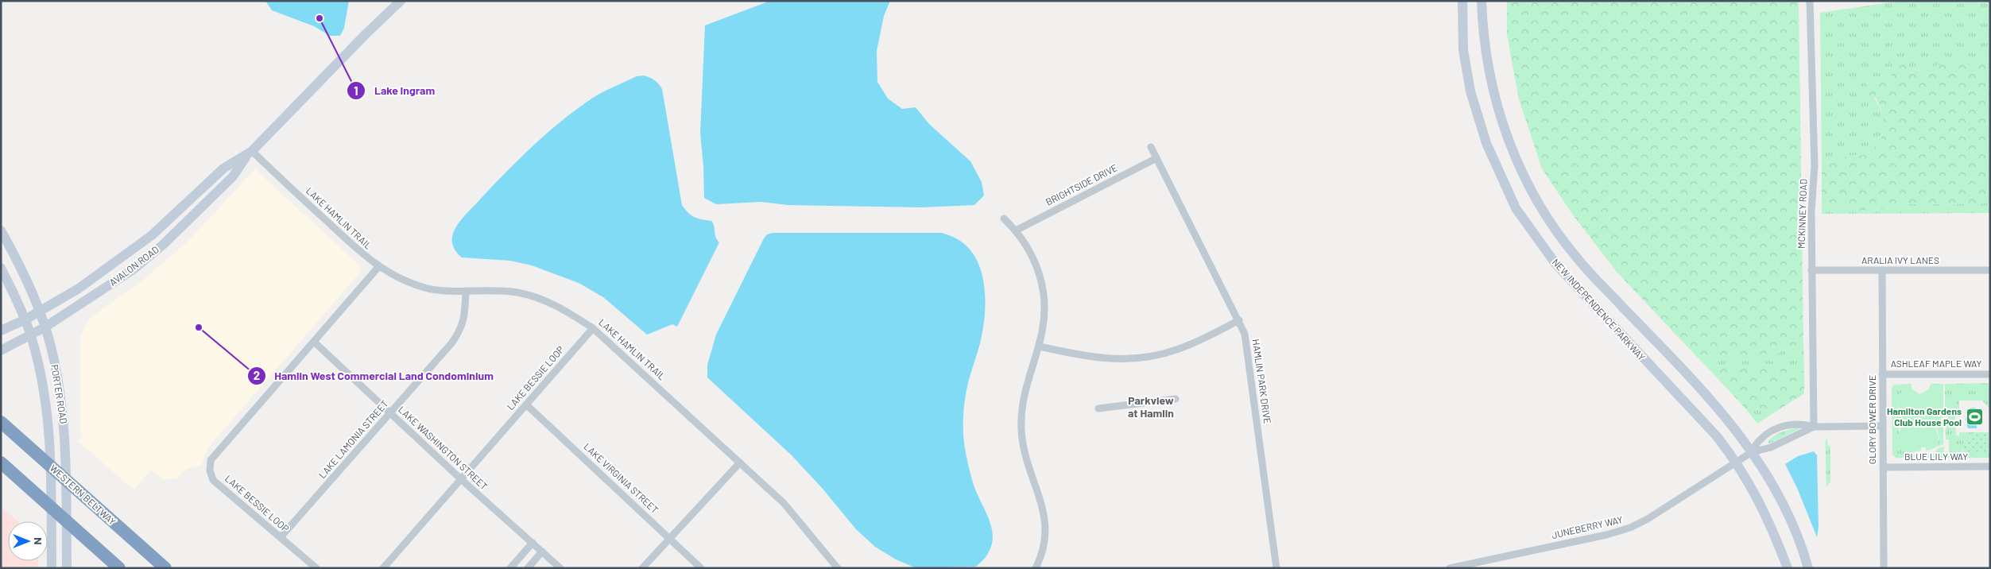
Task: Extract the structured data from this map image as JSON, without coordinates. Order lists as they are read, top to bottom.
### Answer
{
  "streets": {
    "highway": ["WESTERN BELTWAY"],
    "main road": ["AVALON ROAD", "NEW INDEPENDENCE PARKWAY", "PORTER ROAD"],
    "street": [
      "BRIGHTSIDE DRIVE",
      "MCKINNEY ROAD",
      "LAKE HAMLIN TRAIL",
      "ARALIA IVY LANES",
      "ASHLEAF MAPLE WAY",
      "LAKE BESSIE LOOP",
      "HAMLIN PARK DRIVE",
      "GLORY BOWER DRIVE",
      "LAKE LAMONIA STREET",
      "LAKE WASHINGTON STREET",
      "BLUE LILY WAY",
      "LAKE VIRGINIA STREET",
      "JUNEBERRY WAY"
    ]
  },
  "crossings": [
    ["BRIGHTSIDE DRIVE", "HAMLIN PARK DRIVE"],
    ["MCKINNEY ROAD", "ARALIA IVY LANES"],
    ["LAKE HAMLIN TRAIL", "AVALON ROAD"],
    ["LAKE HAMLIN TRAIL", "LAKE BESSIE LOOP"],
    ["LAKE HAMLIN TRAIL", "LAKE LAMONIA STREET"],
    ["ARALIA IVY LANES", "GLORY BOWER DRIVE"],
    ["AVALON ROAD", "PORTER ROAD"],
    ["NEW INDEPENDENCE PARKWAY", "JUNEBERRY WAY"],
    ["ASHLEAF MAPLE WAY", "GLORY BOWER DRIVE"],
    ["LAKE BESSIE LOOP", "LAKE LAMONIA STREET"],
    ["LAKE BESSIE LOOP", "LAKE WASHINGTON STREET"],
    ["LAKE BESSIE LOOP", "LAKE VIRGINIA STREET"],
    ["GLORY BOWER DRIVE", "BLUE LILY WAY"],
    ["LAKE LAMONIA STREET", "LAKE WASHINGTON STREET"]
  ],
  "districts": ["Parkview at Hamlin"],
  "places": {
    "other": ["Lake Ingram", "Hamlin West Commercial Land Condominium"],
    "sports": ["Hamilton Gardens Club House Pool"]
  },
  "north": "right"
}
